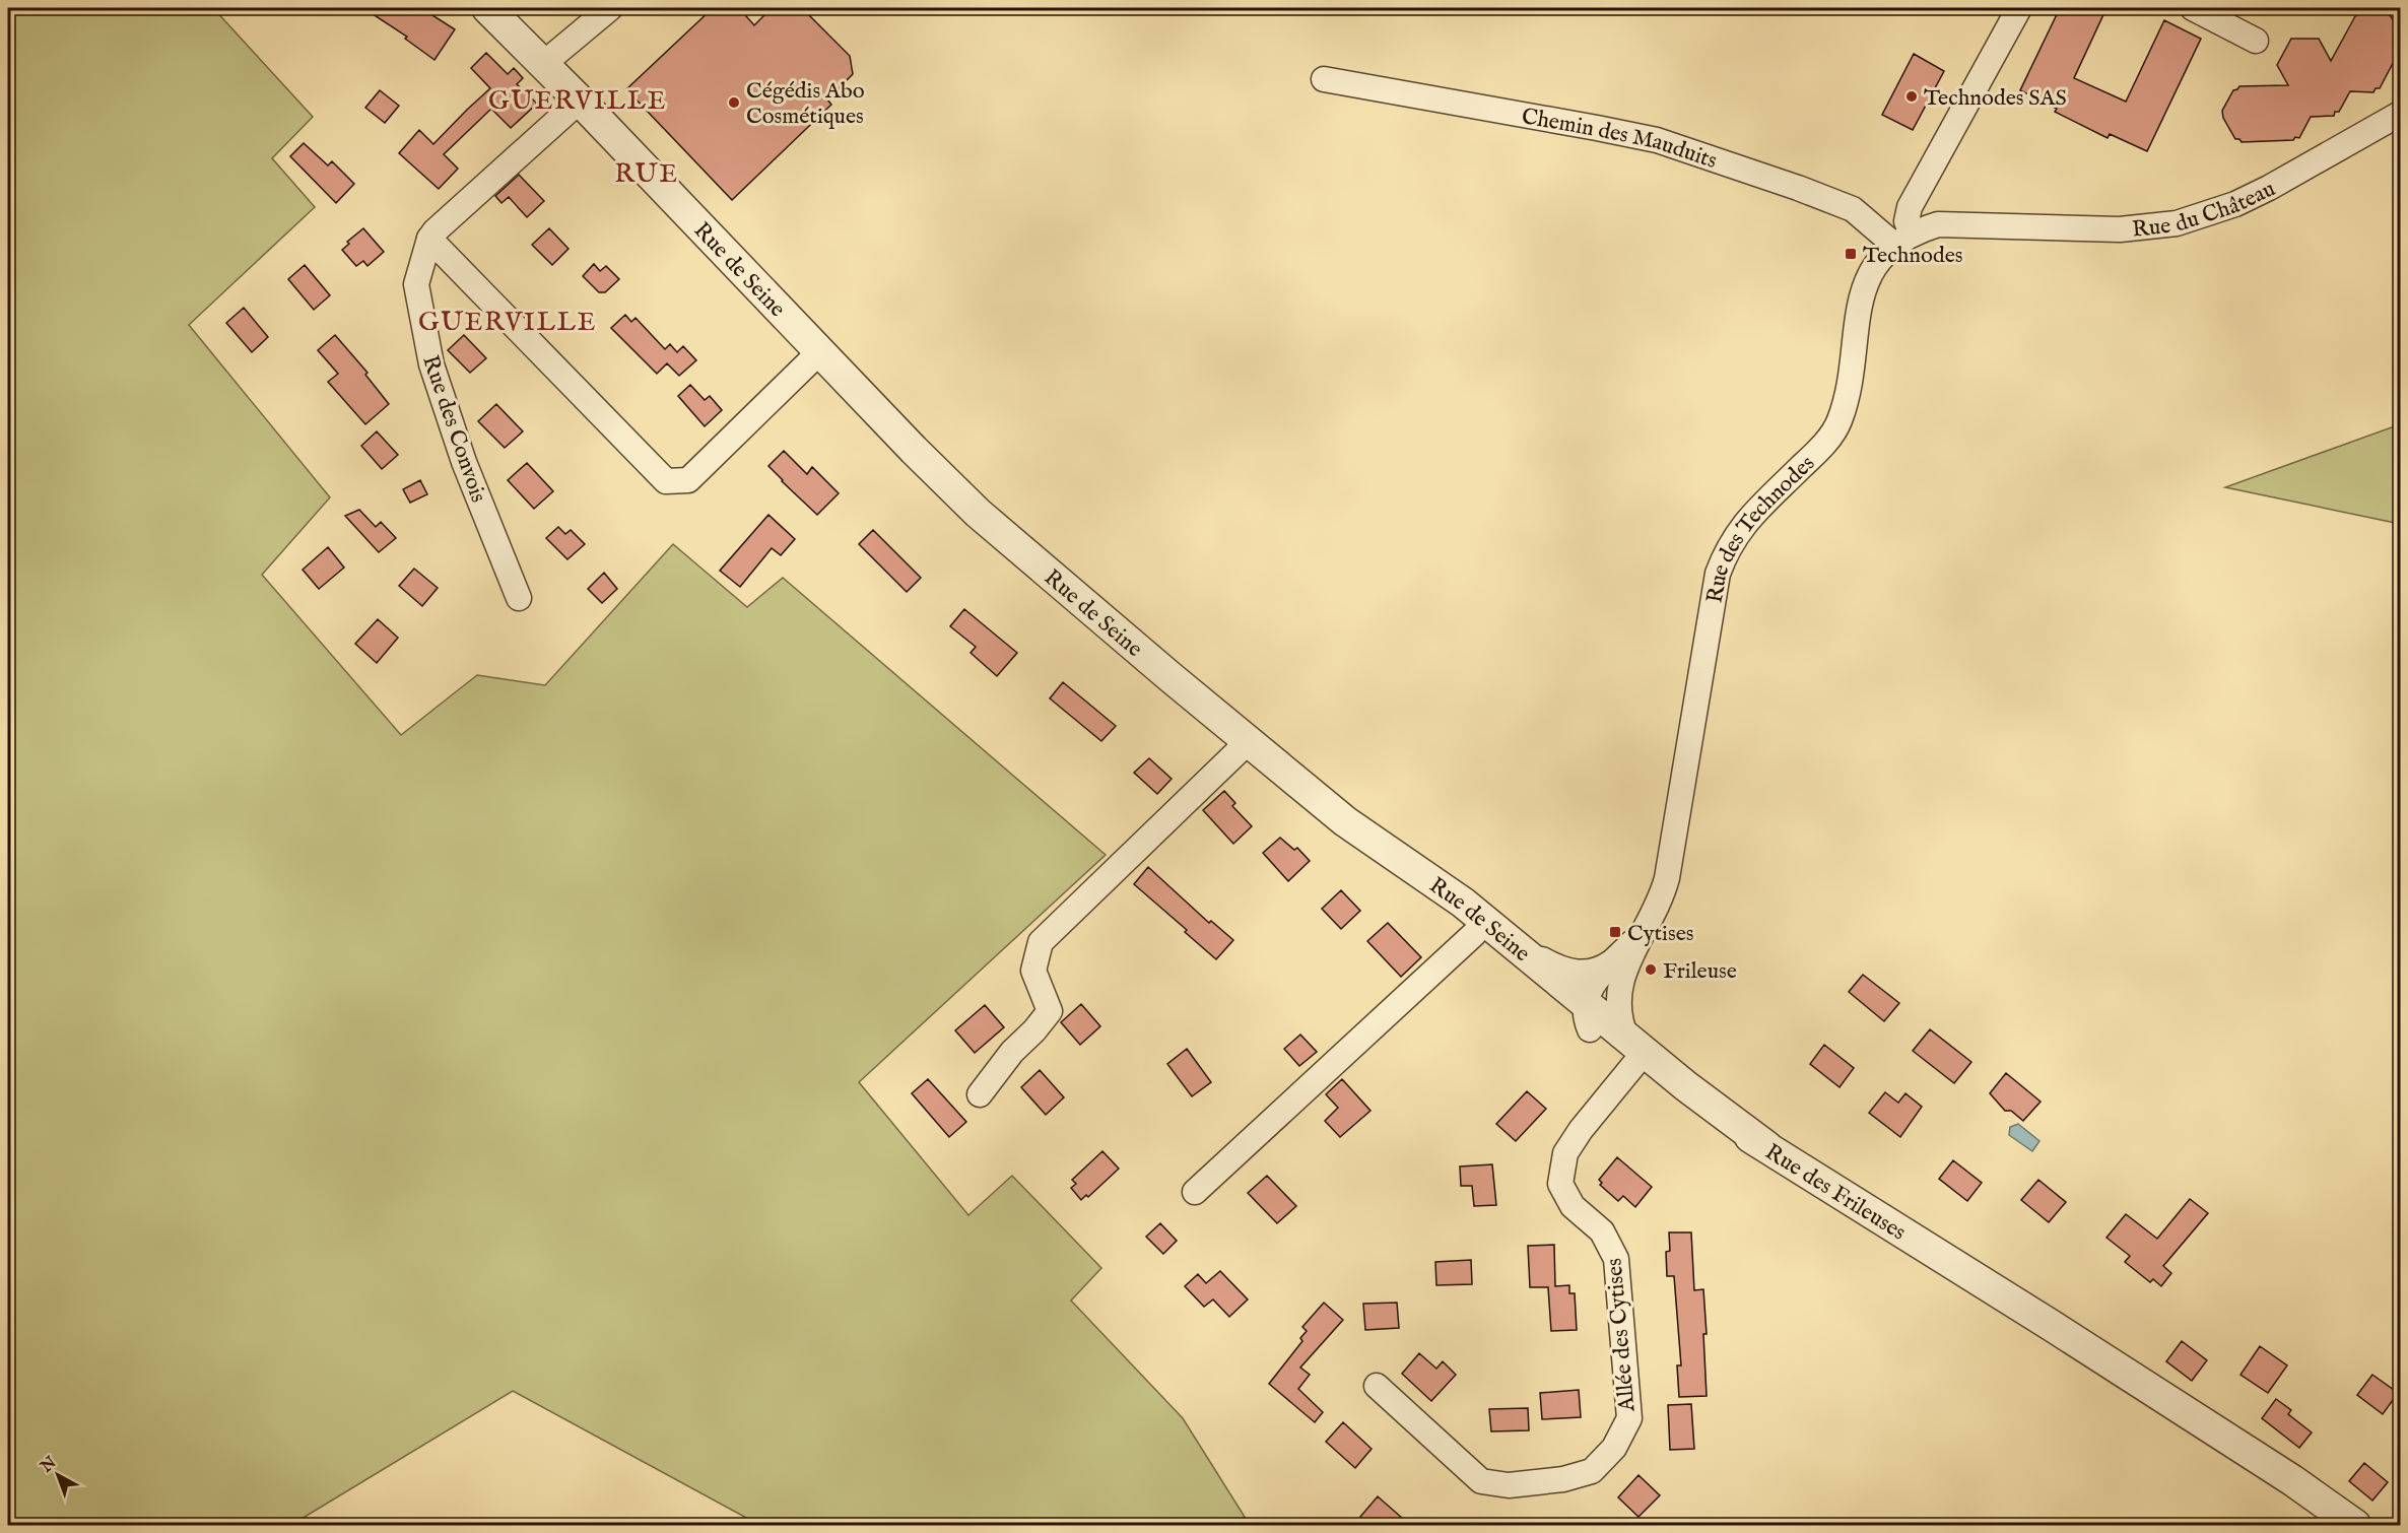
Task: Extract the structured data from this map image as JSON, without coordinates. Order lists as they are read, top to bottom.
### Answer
{
  "streets": {
    "street": [
      "Chemin des Mauduits",
      "Rue du Château",
      "Rue de Seine",
      "Rue des Convois",
      "Rue des Technodes",
      "Rue des Frileuses",
      "Allée des Cytises"
    ]
  },
  "crossings": [
    ["Chemin des Mauduits", "Rue des Technodes"],
    ["Rue du Château", "Rue des Technodes"],
    ["Rue de Seine", "Rue des Convois"],
    ["Rue de Seine", "Rue des Technodes"],
    ["Rue de Seine", "Rue des Frileuses"],
    ["Rue des Technodes", "Rue des Frileuses"],
    ["Rue des Frileuses", "Allée des Cytises"]
  ],
  "districts": ["GUERVILLE", "RUE", "GUERVILLE"],
  "places": {
    "other": ["Technodes SAS", "Cégédis Abo Cosmétiques", "Frileuse"],
    "transit": ["Technodes", "Cytises"]
  },
  "north": "top left"
}
